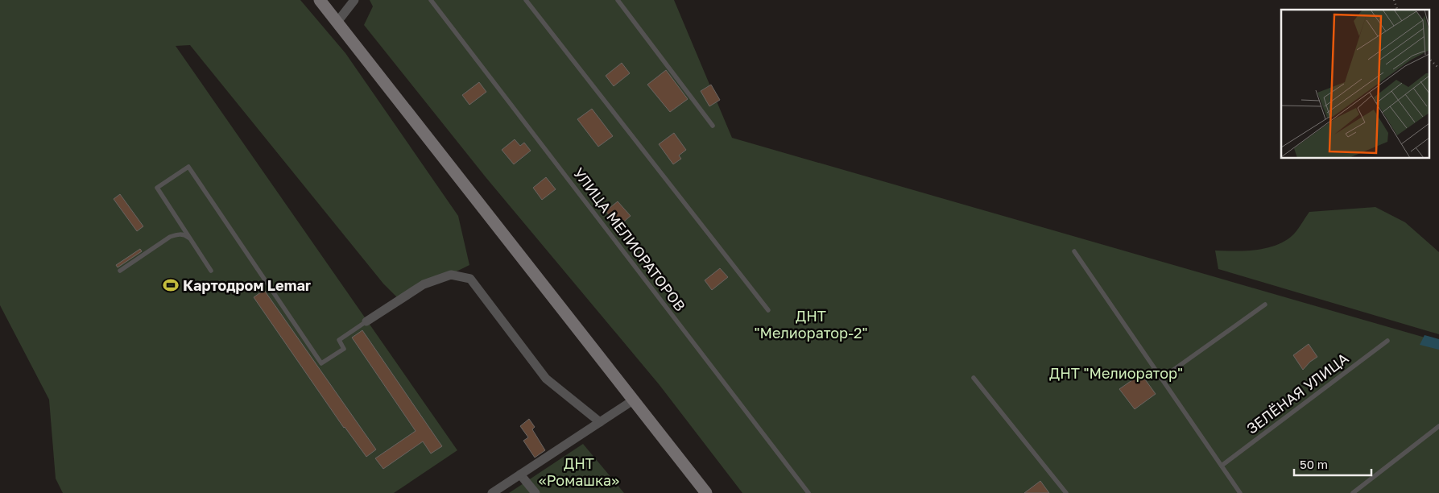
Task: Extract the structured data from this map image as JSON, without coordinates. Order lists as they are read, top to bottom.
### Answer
{
  "streets": {
    "lane": ["УЛИЦА МЕЛИОРАТОРОВ", "ЗЕЛЁНАЯ УЛИЦА"]
  },
  "parks": ["ДНТ \"Мелиоратор-2\"", "ДНТ \"Мелиоратор\"", "ДНТ «Ромашка»"],
  "places": {
    "sports": ["Картодром Lemar"]
  },
  "scale_bar": "50 m"
}
